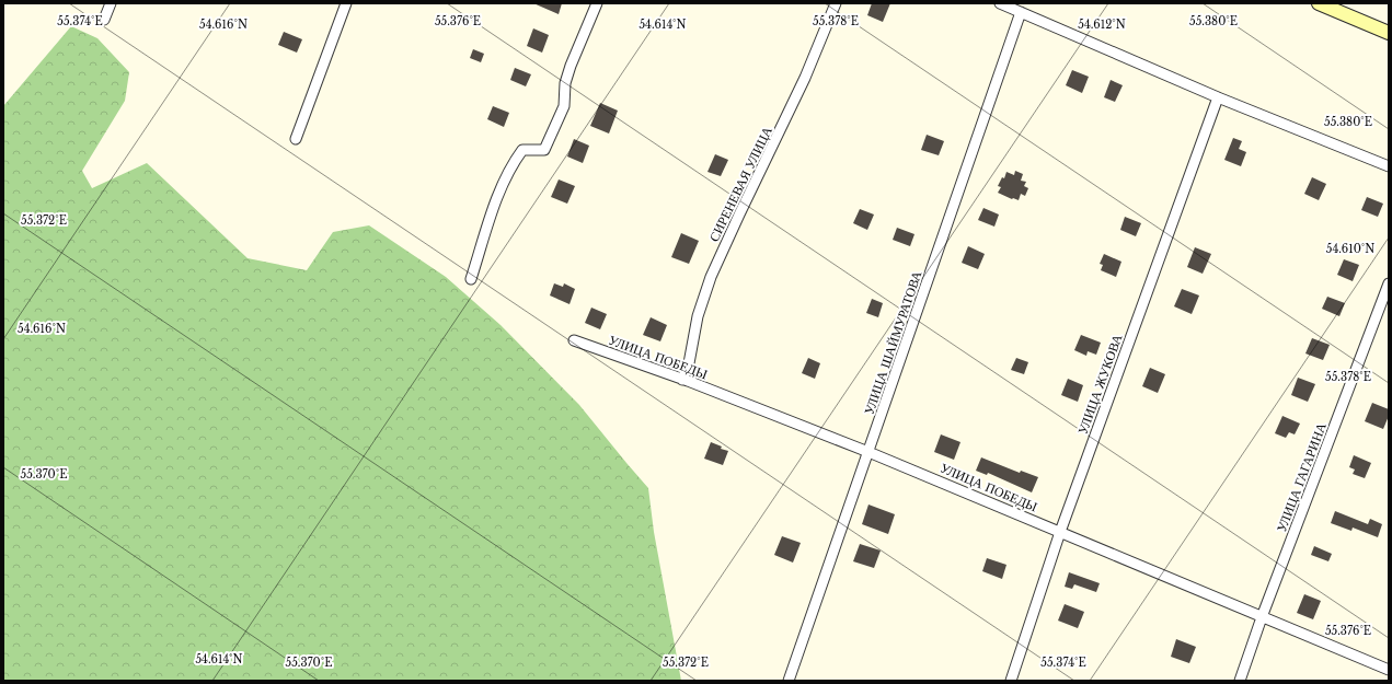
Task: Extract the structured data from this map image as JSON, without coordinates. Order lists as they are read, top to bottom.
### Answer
{
  "streets": {
    "street": [
      "СИРЕНЕВАЯ УЛИЦА",
      "УЛИЦА ШАЙМУРАТОВА",
      "УЛИЦА ПОБЕДЫ",
      "УЛИЦА ЖУКОВА",
      "УЛИЦА ГАГАРИНА"
    ]
  },
  "crossings": [
    ["СИРЕНЕВАЯ УЛИЦА", "УЛИЦА ПОБЕДЫ"],
    ["УЛИЦА ШАЙМУРАТОВА", "УЛИЦА ПОБЕДЫ"],
    ["УЛИЦА ПОБЕДЫ", "УЛИЦА ЖУКОВА"],
    ["УЛИЦА ПОБЕДЫ", "УЛИЦА ГАГАРИНА"]
  ],
  "coordinates": [
    "55.374°E",
    "55.376°E",
    "55.378°E",
    "55.380°E",
    "54.616°N",
    "54.614°N",
    "54.612°N",
    "55.372°E",
    "54.610°N",
    "55.370°E"
  ]
}
